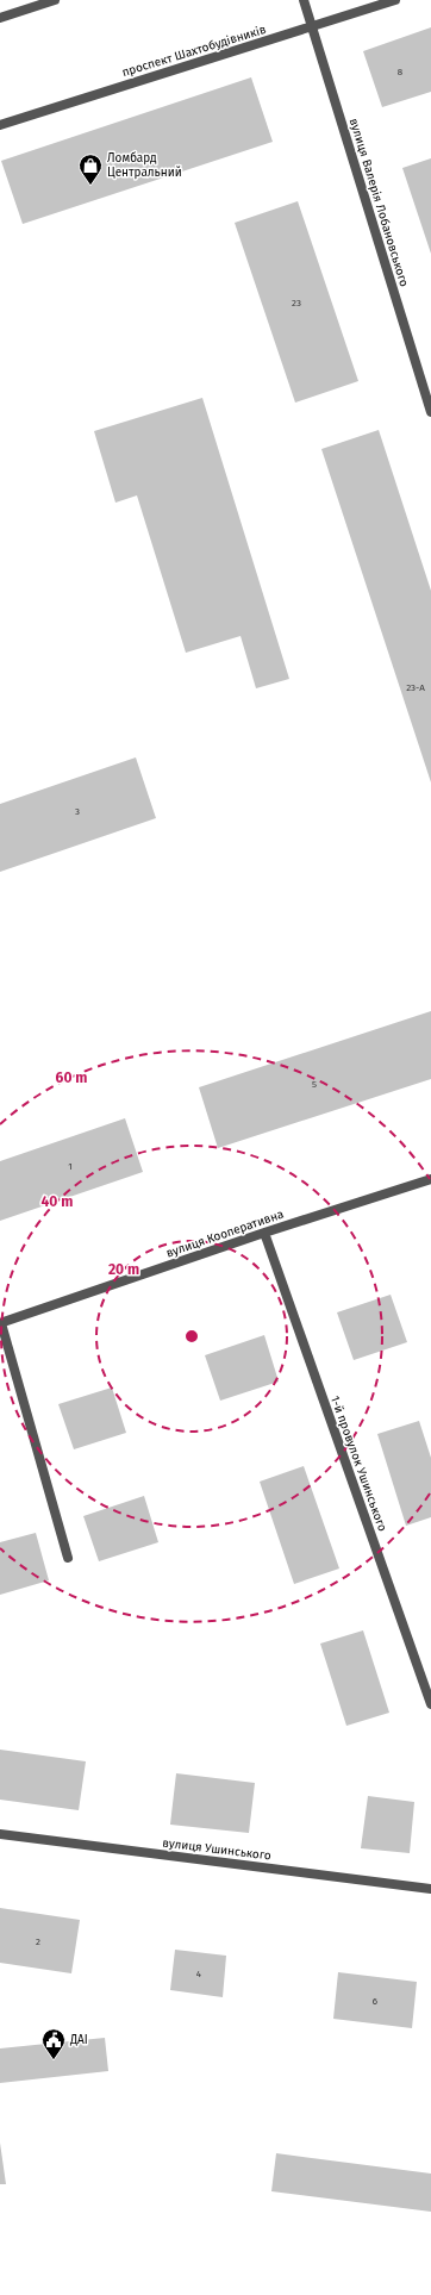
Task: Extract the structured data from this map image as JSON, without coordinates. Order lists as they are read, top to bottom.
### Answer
{
  "streets": {
    "street": [
      "проспект Шахтобудівників",
      "вулиця Валерія Лобановського",
      "вулиця Кооперативна",
      "1-й провулок Ушинського",
      "вулиця Ушинського"
    ]
  },
  "crossings": [
    ["проспект Шахтобудівників", "вулиця Валерія Лобановського"],
    ["вулиця Кооперативна", "1-й провулок Ушинського"]
  ],
  "places": {
    "shop": ["Ломбард Центральний"],
    "public building": ["ДАІ"]
  },
  "house_numbers": [
    "8",
    "23",
    "23-А",
    "3",
    "5",
    "1",
    "2",
    "4",
    "6"
  ],
  "rings": ["60 m", "40 m", "20 m"]
}
